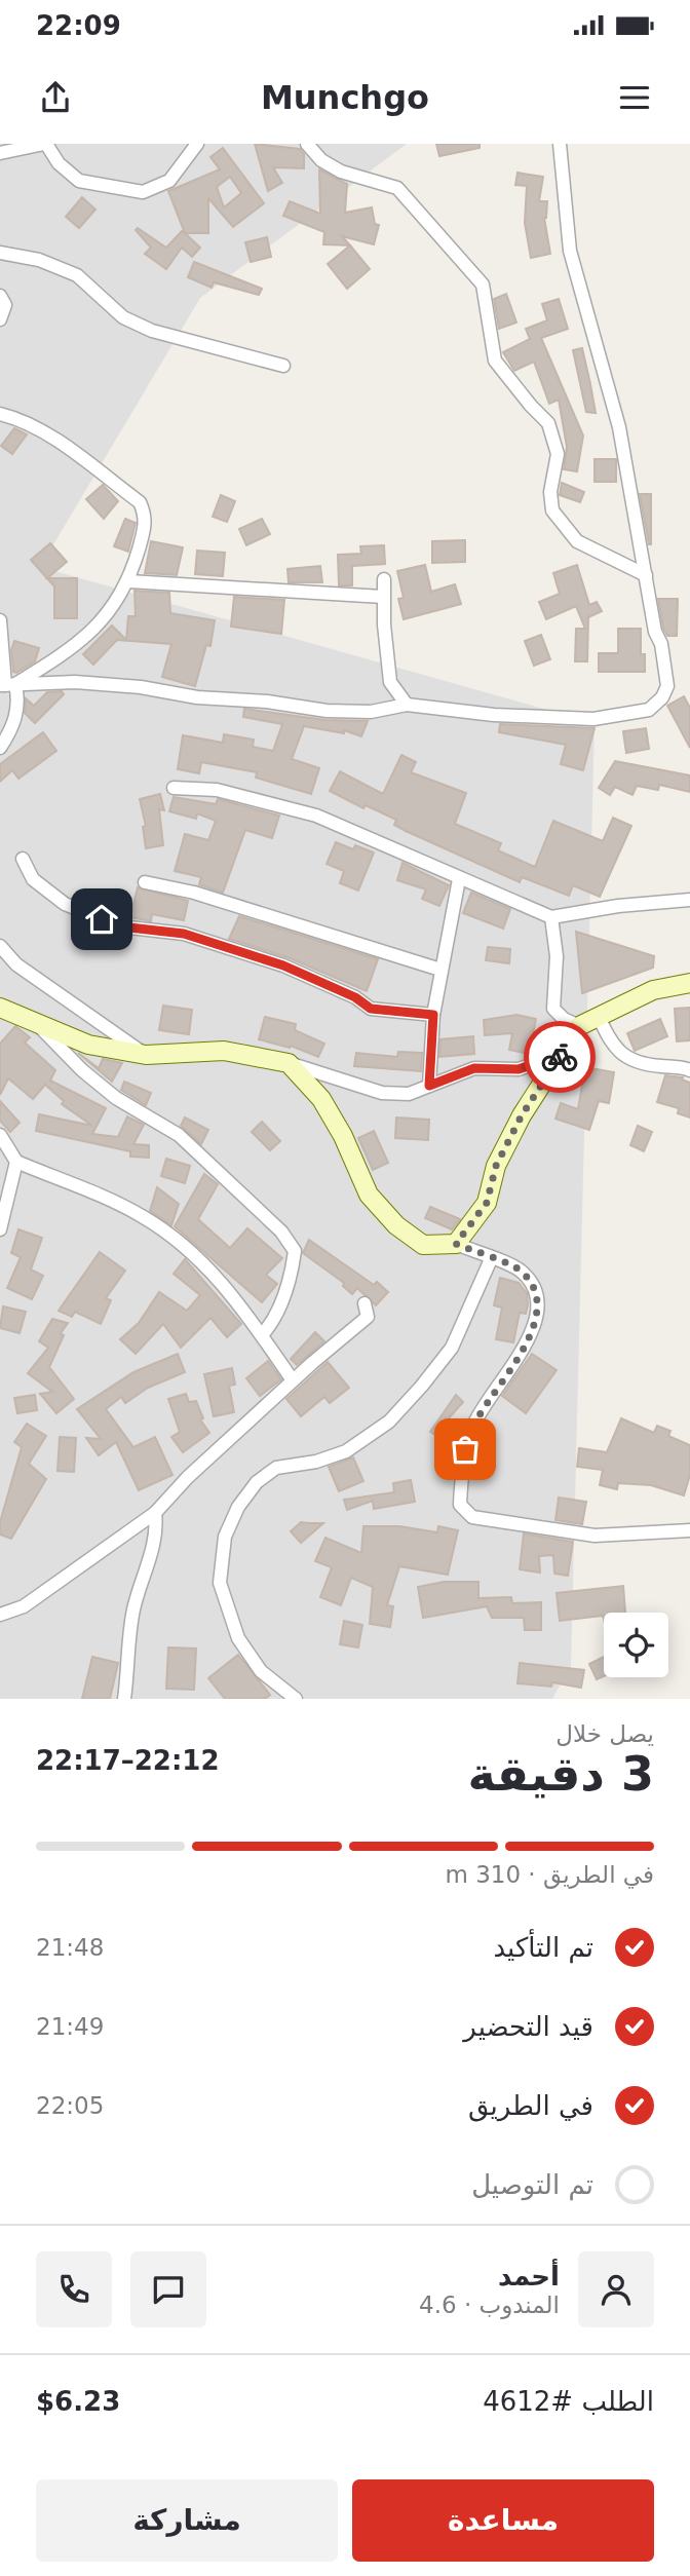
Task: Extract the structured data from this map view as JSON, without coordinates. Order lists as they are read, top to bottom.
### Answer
{
  "page": {
    "status": "22:09",
    "header": "Munchgo",
    "heading": ["3 دقيقة", "يصل خلال", "22:12–22:17"],
    "panel": [
      "أحمد",
      "المندوب · 4.6",
      "الطلب #4612",
      "$6.23"
    ],
    "bar": "في الطريق · 310 m",
    "list": [
      ["تم التأكيد", "21:48"],
      ["قيد التحضير", "21:49"],
      ["في الطريق", "22:05"],
      "تم التوصيل"
    ],
    "buttons": ["مساعدة", "مشاركة"]
  }
}
